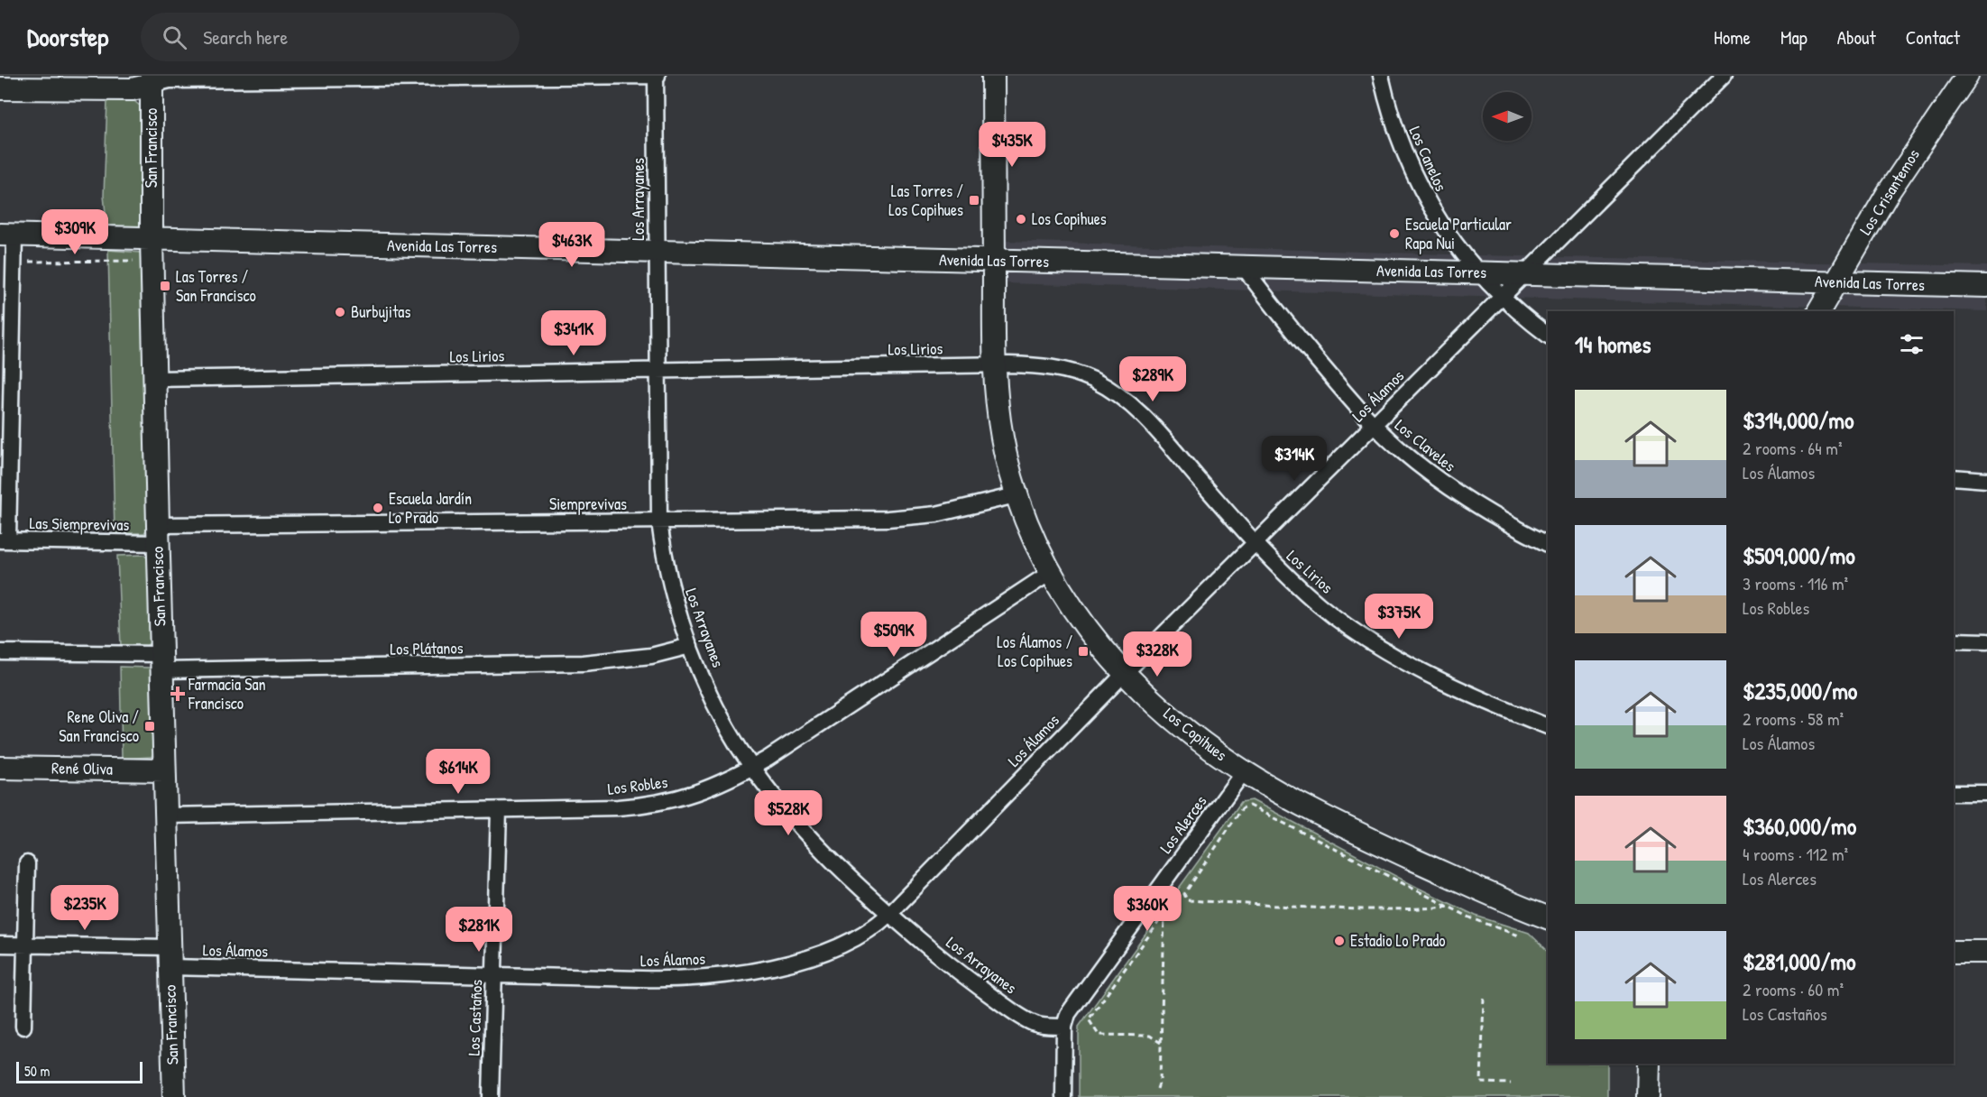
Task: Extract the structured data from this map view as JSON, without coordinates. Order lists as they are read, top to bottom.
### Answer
{
  "streets": {
    "main road": [
      "San Francisco",
      "Los Crisantemos",
      "Avenida Las Torres",
      "Los Copihues",
      "René Oliva"
    ],
    "street": [
      "Los Canelos",
      "Los Arrayanes",
      "Los Lirios",
      "Los Álamos",
      "Los Claveles",
      "Siemprevivas",
      "Las Siemprevivas",
      "Los Plátanos",
      "Los Robles",
      "Los Alerces",
      "Los Castaños"
    ]
  },
  "crossings": [
    ["San Francisco", "Avenida Las Torres"],
    ["San Francisco", "Los Lirios"],
    ["San Francisco", "Los Álamos"],
    ["San Francisco", "Siemprevivas"],
    ["San Francisco", "Las Siemprevivas"],
    ["San Francisco", "Los Plátanos"],
    ["San Francisco", "René Oliva"],
    ["San Francisco", "Los Robles"],
    ["Los Canelos", "Avenida Las Torres"],
    ["Los Canelos", "Los Álamos"],
    ["Los Crisantemos", "Avenida Las Torres"],
    ["Los Arrayanes", "Avenida Las Torres"],
    ["Los Arrayanes", "Los Lirios"],
    ["Los Arrayanes", "Los Álamos"],
    ["Los Arrayanes", "Siemprevivas"],
    ["Los Arrayanes", "Los Plátanos"],
    ["Los Arrayanes", "Los Robles"],
    ["Los Arrayanes", "Los Alerces"],
    ["Avenida Las Torres", "Los Álamos"],
    ["Avenida Las Torres", "Los Claveles"],
    ["Avenida Las Torres", "Los Copihues"],
    ["Los Lirios", "Los Álamos"],
    ["Los Lirios", "Los Copihues"],
    ["Los Álamos", "Los Claveles"],
    ["Los Álamos", "Los Copihues"],
    ["Los Álamos", "Los Castaños"],
    ["Siemprevivas", "Las Siemprevivas"],
    ["Siemprevivas", "Los Copihues"],
    ["Los Copihues", "Los Robles"],
    ["Los Copihues", "Los Alerces"],
    ["Los Robles", "Los Castaños"]
  ],
  "places": {
    "transit": [
      "Las Torres / Los Copihues",
      "Las Torres / San Francisco",
      "Los Álamos / Los Copihues",
      "Rene Oliva / San Francisco"
    ],
    "other": [
      "Los Copihues",
      "Escuela Particular Rapa Nui",
      "Burbujitas",
      "Escuela Jardín Lo Prado",
      "Estadio Lo Prado"
    ],
    "health": ["Farmacia San Francisco"]
  },
  "scale_bar": "50 m",
  "north": "left",
  "page": {
    "header": "Doorstep",
    "search": "Search here",
    "nav": [
      "Home",
      "Map",
      "About",
      "Contact"
    ],
    "price": [
      "$435K",
      "$309K",
      "$463K",
      "$341K",
      "$289K",
      "$314K",
      "$375K",
      "$509K",
      "$328K",
      "$614K",
      "$528K",
      "$235K",
      "$360K",
      "$281K"
    ],
    "heading": "14 homes",
    "list": [
      {
        "name": "$314,000/mo",
        "note": "2 rooms · 64 m² · Los Álamos"
      },
      {
        "name": "$509,000/mo",
        "note": "3 rooms · 116 m² · Los Robles"
      },
      {
        "name": "$235,000/mo",
        "note": "2 rooms · 58 m² · Los Álamos"
      },
      {
        "name": "$360,000/mo",
        "note": "4 rooms · 112 m² · Los Alerces"
      },
      {
        "name": "$281,000/mo",
        "note": "2 rooms · 60 m² · Los Castaños"
      }
    ],
    "scale": "50 m"
  }
}
